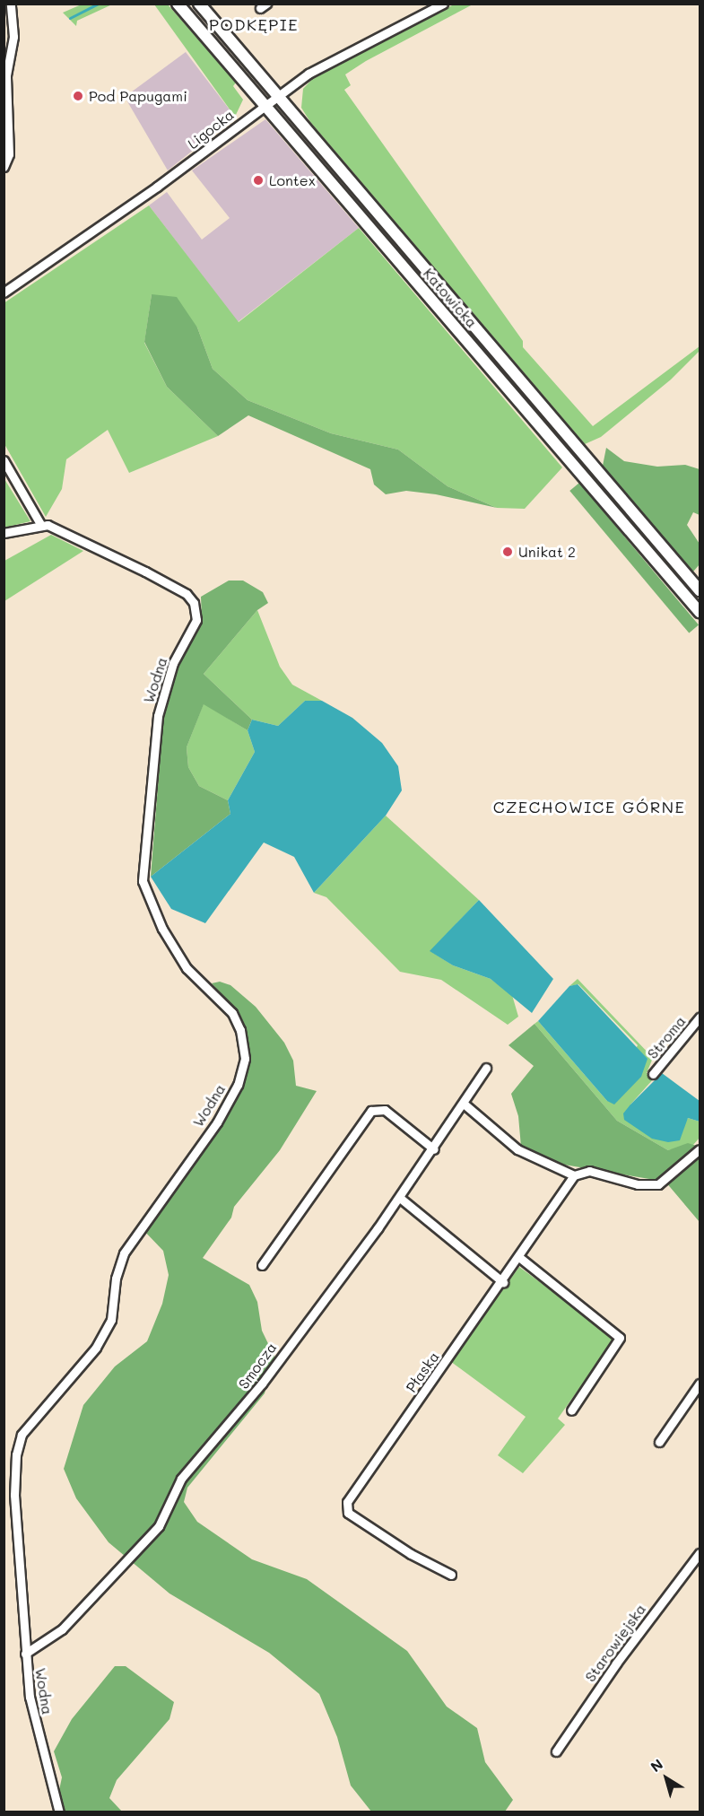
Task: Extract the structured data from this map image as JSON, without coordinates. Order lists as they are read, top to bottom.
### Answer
{
  "streets": {
    "main road": ["Katowicka"],
    "street": [
      "Ligocka",
      "Wodna",
      "Stroma",
      "Smocza",
      "Płaska",
      "Starowiejska"
    ]
  },
  "crossings": [
    ["Ligocka", "Katowicka"],
    ["Wodna", "Smocza"]
  ],
  "districts": ["PODKĘPIE", "CZECHOWICE GÓRNE"],
  "places": ["Pod Papugami", "Lontex", "Unikat 2"],
  "north": "top left"
}
